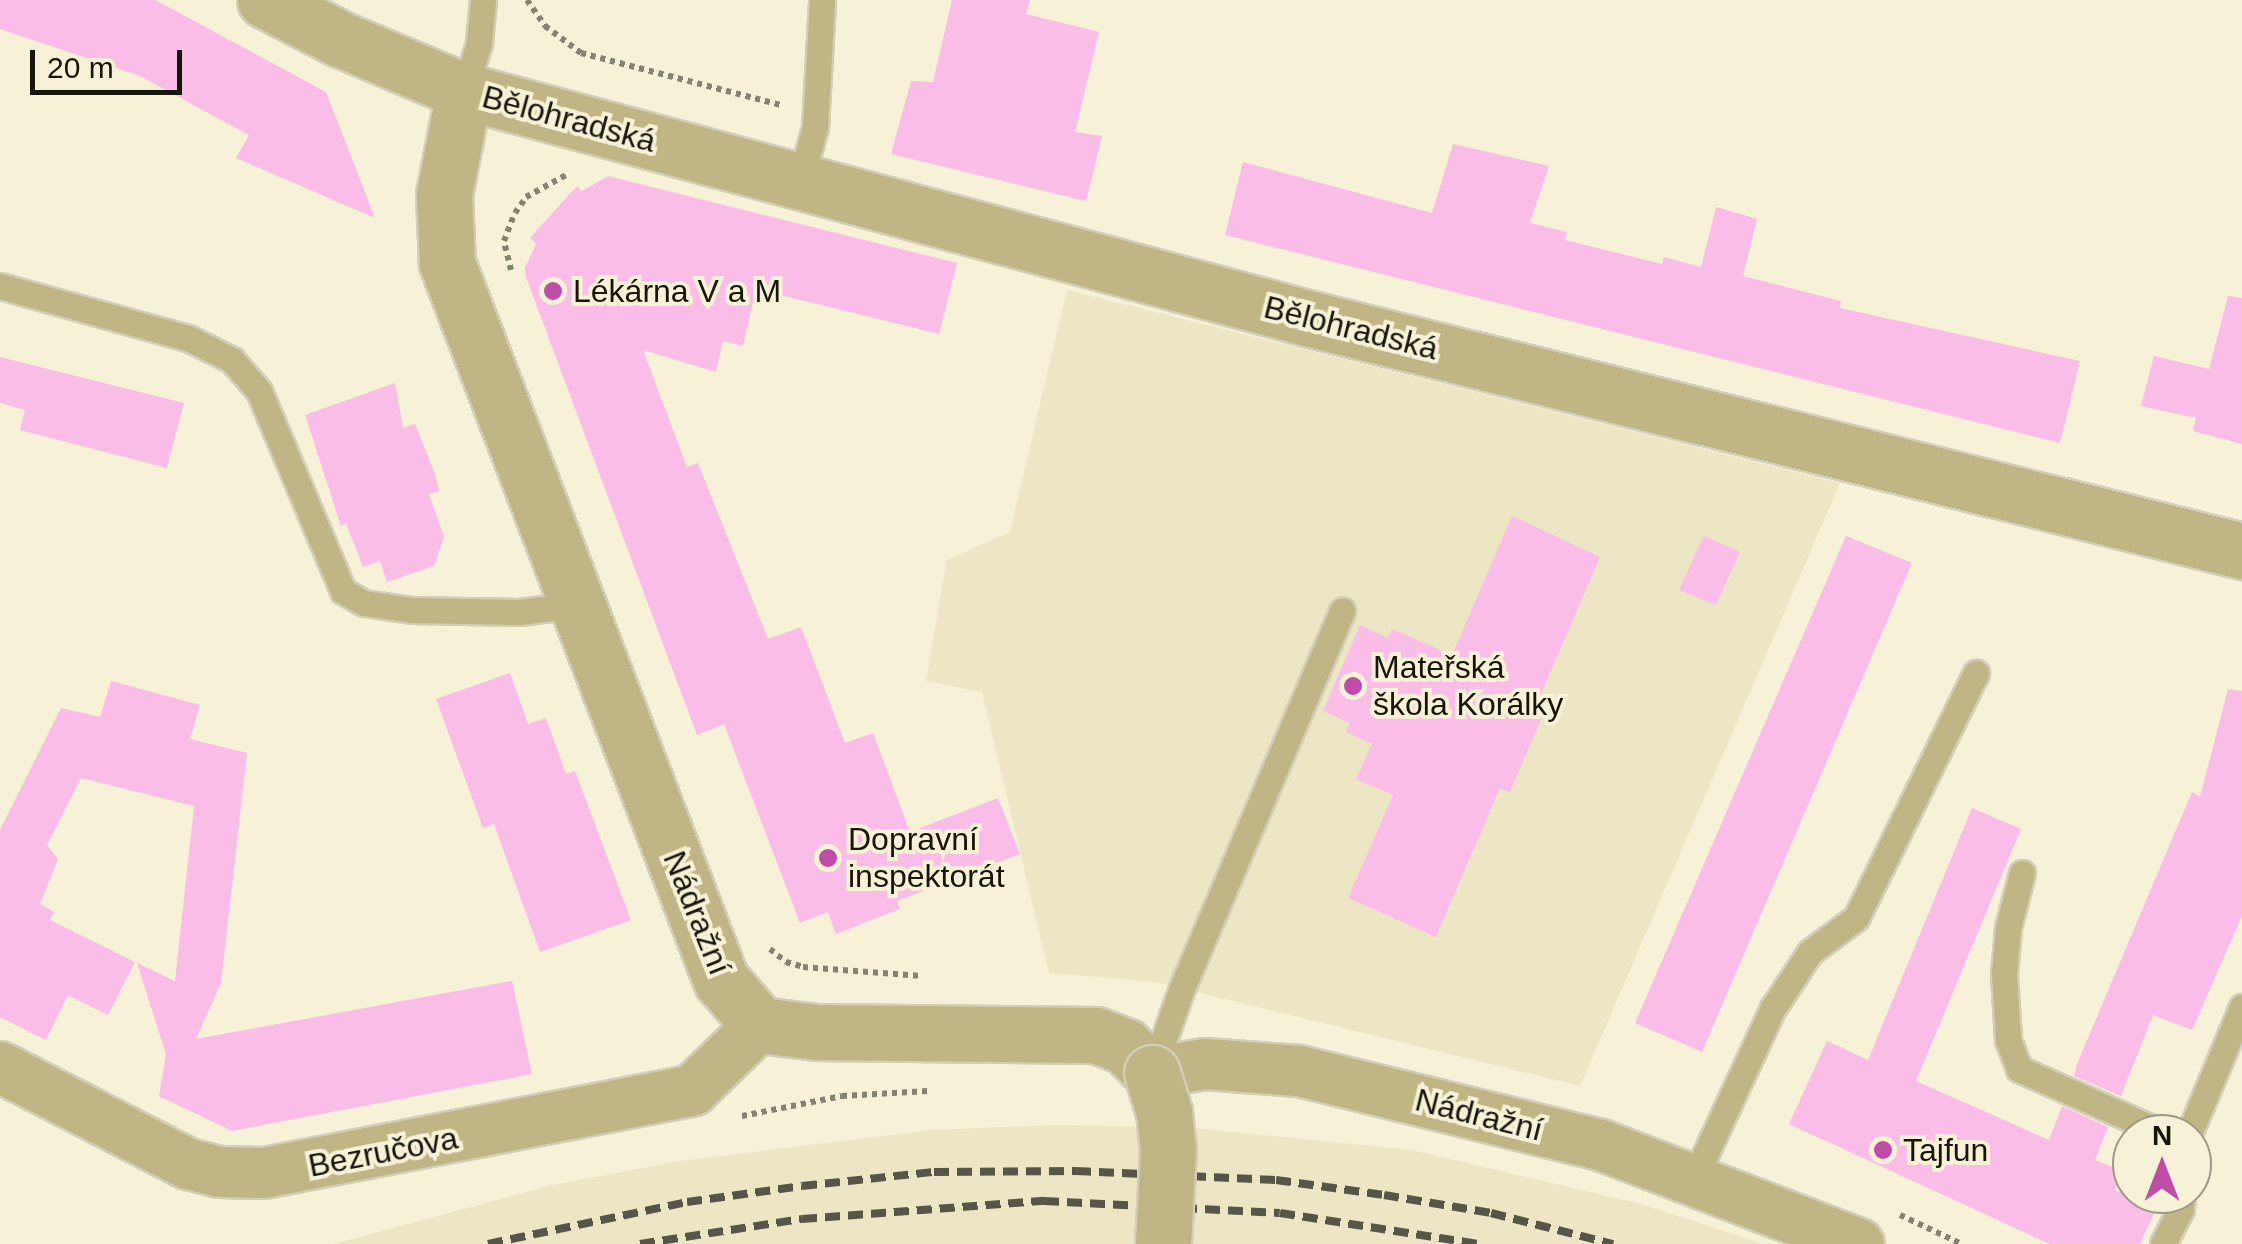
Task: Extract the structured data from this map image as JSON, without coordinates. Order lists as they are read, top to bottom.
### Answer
{
  "streets": {
    "street": ["Bělohradská", "Nádražní", "Bezručova"]
  },
  "crossings": [
    ["Bělohradská", "Nádražní"],
    ["Nádražní", "Bezručova"]
  ],
  "places": [
    "Lékárna V a M",
    "Mateřská škola Korálky",
    "Dopravní inspektorát",
    "Tajfun"
  ],
  "scale_bar": "20 m",
  "north": "top"
}
